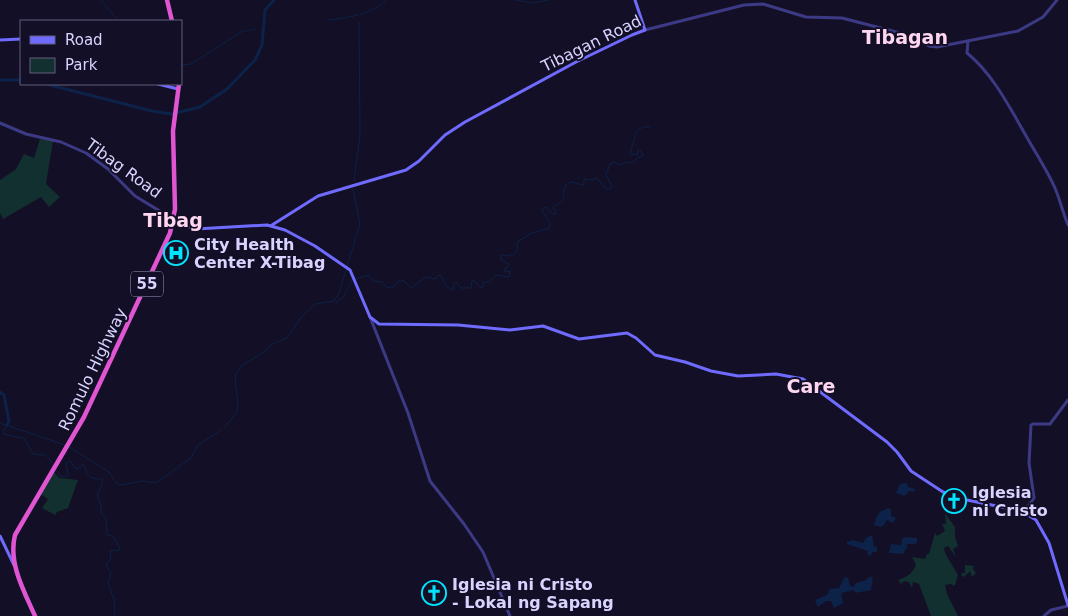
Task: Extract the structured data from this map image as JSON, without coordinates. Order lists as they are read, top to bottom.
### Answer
{
  "streets": {
    "highway": ["55", "Romulo Highway"],
    "main road": ["Tibagan Road"],
    "street": ["Tibag Road"]
  },
  "crossings": [
    ["Tibag Road", "Romulo Highway"]
  ],
  "districts": ["Tibagan", "Tibag", "Care"],
  "places": {
    "hospital": ["City Health Center X-Tibag"],
    "church": ["Iglesia ni Cristo", "Iglesia ni Cristo - Lokal ng Sapang"]
  },
  "legend": ["Road", "Park"]
}
